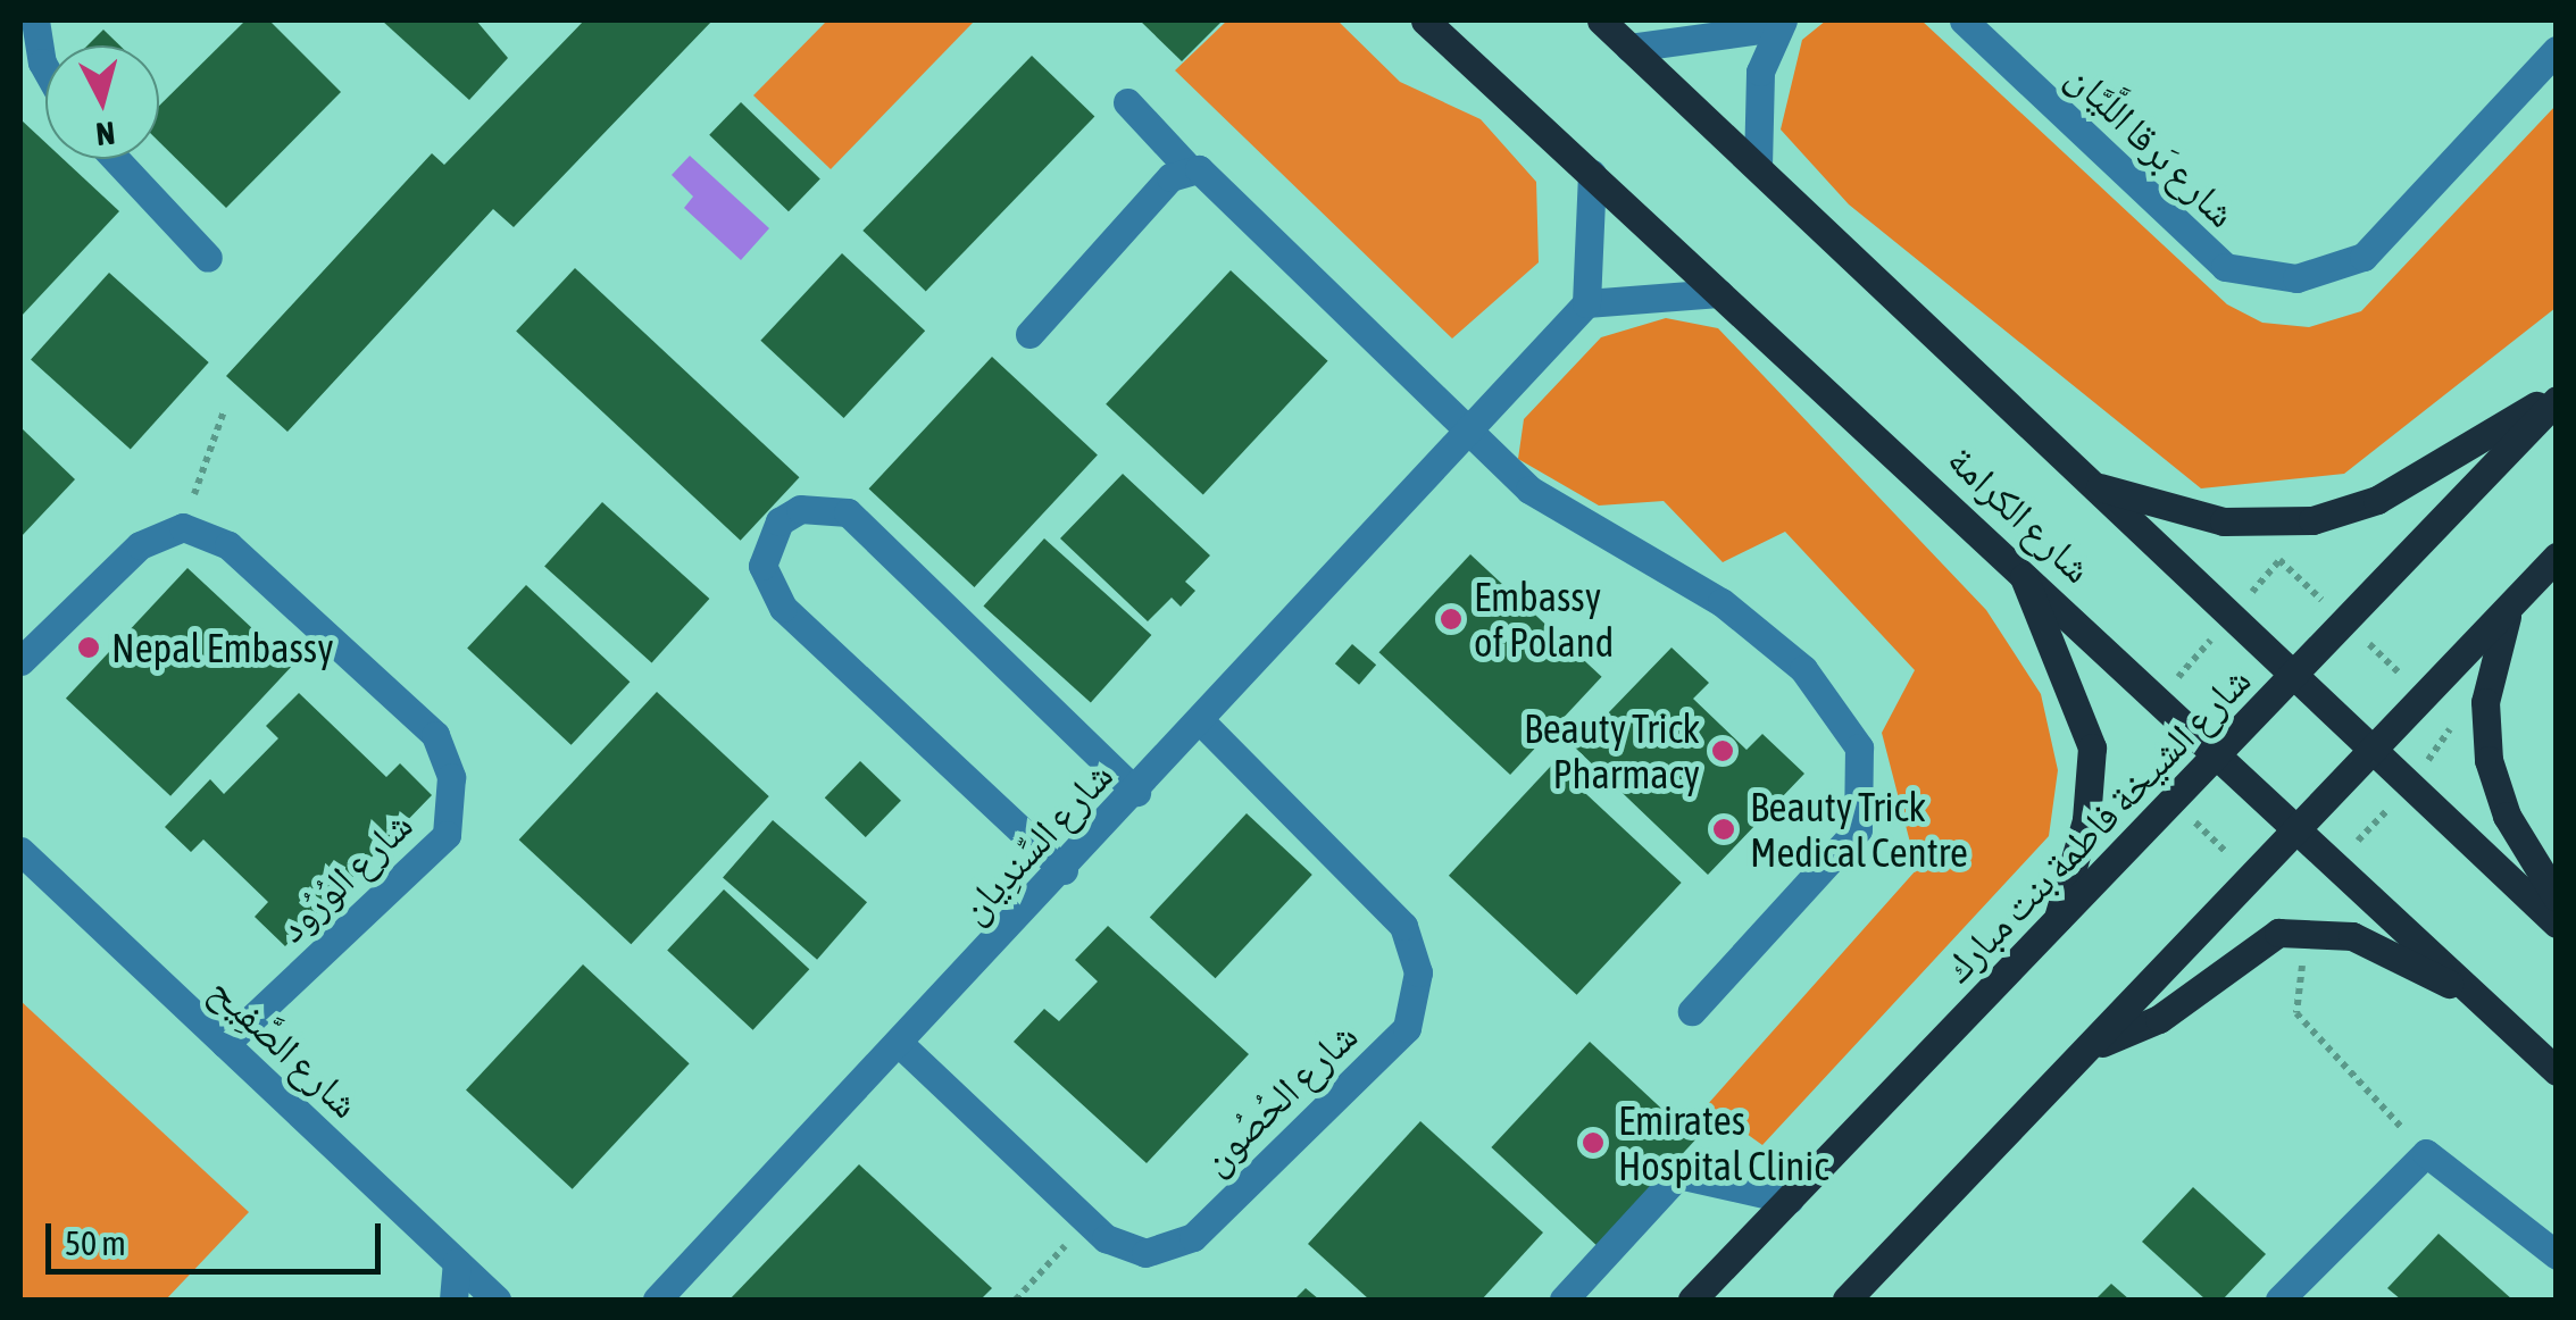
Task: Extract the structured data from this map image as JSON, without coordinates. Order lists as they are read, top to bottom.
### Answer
{
  "streets": {
    "main road": ["شارع الكرامة", "شارع الشيخة فاطمة بنت مبارك"],
    "street": [
      "شارع بَرقا اللَّيَّان",
      "شارع السِّندِيان",
      "شارع الوُرُود",
      "شارع الصَّفِيح",
      "شارع الحُصُون"
    ]
  },
  "crossings": [
    ["شارع الكرامة", "شارع الشيخة فاطمة بنت مبارك"],
    ["شارع السِّندِيان", "شارع الحُصُون"],
    ["شارع الوُرُود", "شارع الصَّفِيح"]
  ],
  "places": [
    "Embassy of Poland",
    "Nepal Embassy",
    "Beauty Trick Pharmacy",
    "Beauty Trick Medical Centre",
    "Emirates Hospital Clinic"
  ],
  "scale_bar": "50 m",
  "north": "bottom"
}
